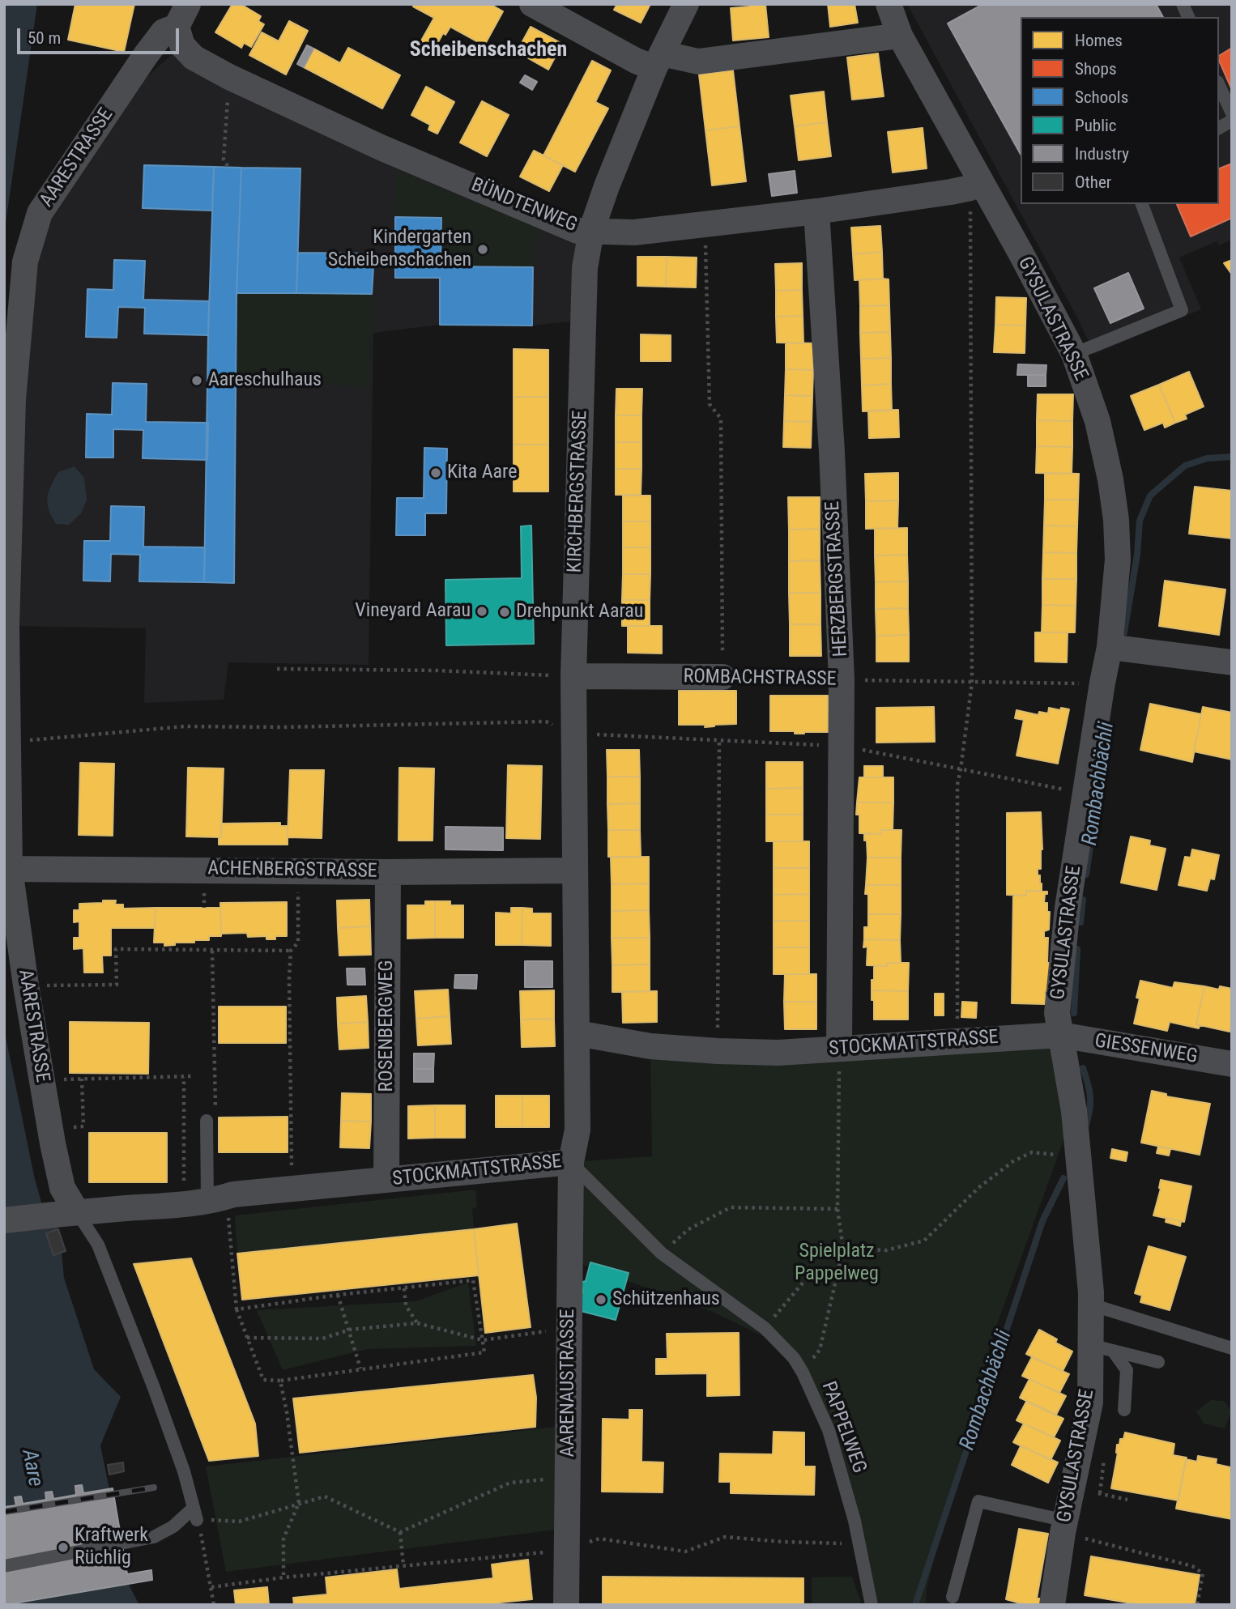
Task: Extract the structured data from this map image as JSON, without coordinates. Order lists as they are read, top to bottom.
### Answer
{
  "streets": {
    "street": [
      "AARESTRASSE",
      "BÜNDTENWEG",
      "GYSULASTRASSE",
      "KIRCHBERGSTRASSE",
      "HERZBERGSTRASSE",
      "ROMBACHSTRASSE",
      "ACHENBERGSTRASSE",
      "ROSENBERGWEG",
      "STOCKMATTSTRASSE",
      "GIESSENWEG",
      "AARENAUSTRASSE"
    ],
    "lane": ["PAPPELWEG"]
  },
  "crossings": [
    ["AARESTRASSE", "BÜNDTENWEG"],
    ["AARESTRASSE", "ACHENBERGSTRASSE"],
    ["AARESTRASSE", "STOCKMATTSTRASSE"],
    ["BÜNDTENWEG", "GYSULASTRASSE"],
    ["BÜNDTENWEG", "KIRCHBERGSTRASSE"],
    ["BÜNDTENWEG", "HERZBERGSTRASSE"],
    ["GYSULASTRASSE", "ROMBACHSTRASSE"],
    ["GYSULASTRASSE", "STOCKMATTSTRASSE"],
    ["GYSULASTRASSE", "GIESSENWEG"],
    ["KIRCHBERGSTRASSE", "ROMBACHSTRASSE"],
    ["KIRCHBERGSTRASSE", "ACHENBERGSTRASSE"],
    ["KIRCHBERGSTRASSE", "STOCKMATTSTRASSE"],
    ["HERZBERGSTRASSE", "ROMBACHSTRASSE"],
    ["HERZBERGSTRASSE", "STOCKMATTSTRASSE"],
    ["ACHENBERGSTRASSE", "ROSENBERGWEG"],
    ["ROSENBERGWEG", "STOCKMATTSTRASSE"],
    ["STOCKMATTSTRASSE", "GIESSENWEG"],
    ["STOCKMATTSTRASSE", "AARENAUSTRASSE"],
    ["STOCKMATTSTRASSE", "PAPPELWEG"],
    ["AARENAUSTRASSE", "PAPPELWEG"]
  ],
  "districts": ["Scheibenschachen"],
  "water": ["Rombachbächli", "Aare"],
  "parks": ["Spielplatz Pappelweg"],
  "places": [
    "Kindergarten Scheibenschachen",
    "Aareschulhaus",
    "Kita Aare",
    "Vineyard Aarau",
    "Drehpunkt Aarau",
    "Schützenhaus",
    "Kraftwerk Rüchlig"
  ],
  "legend": [
    "Homes",
    "Shops",
    "Schools",
    "Public",
    "Industry",
    "Other"
  ],
  "scale_bar": "50 m"
}
